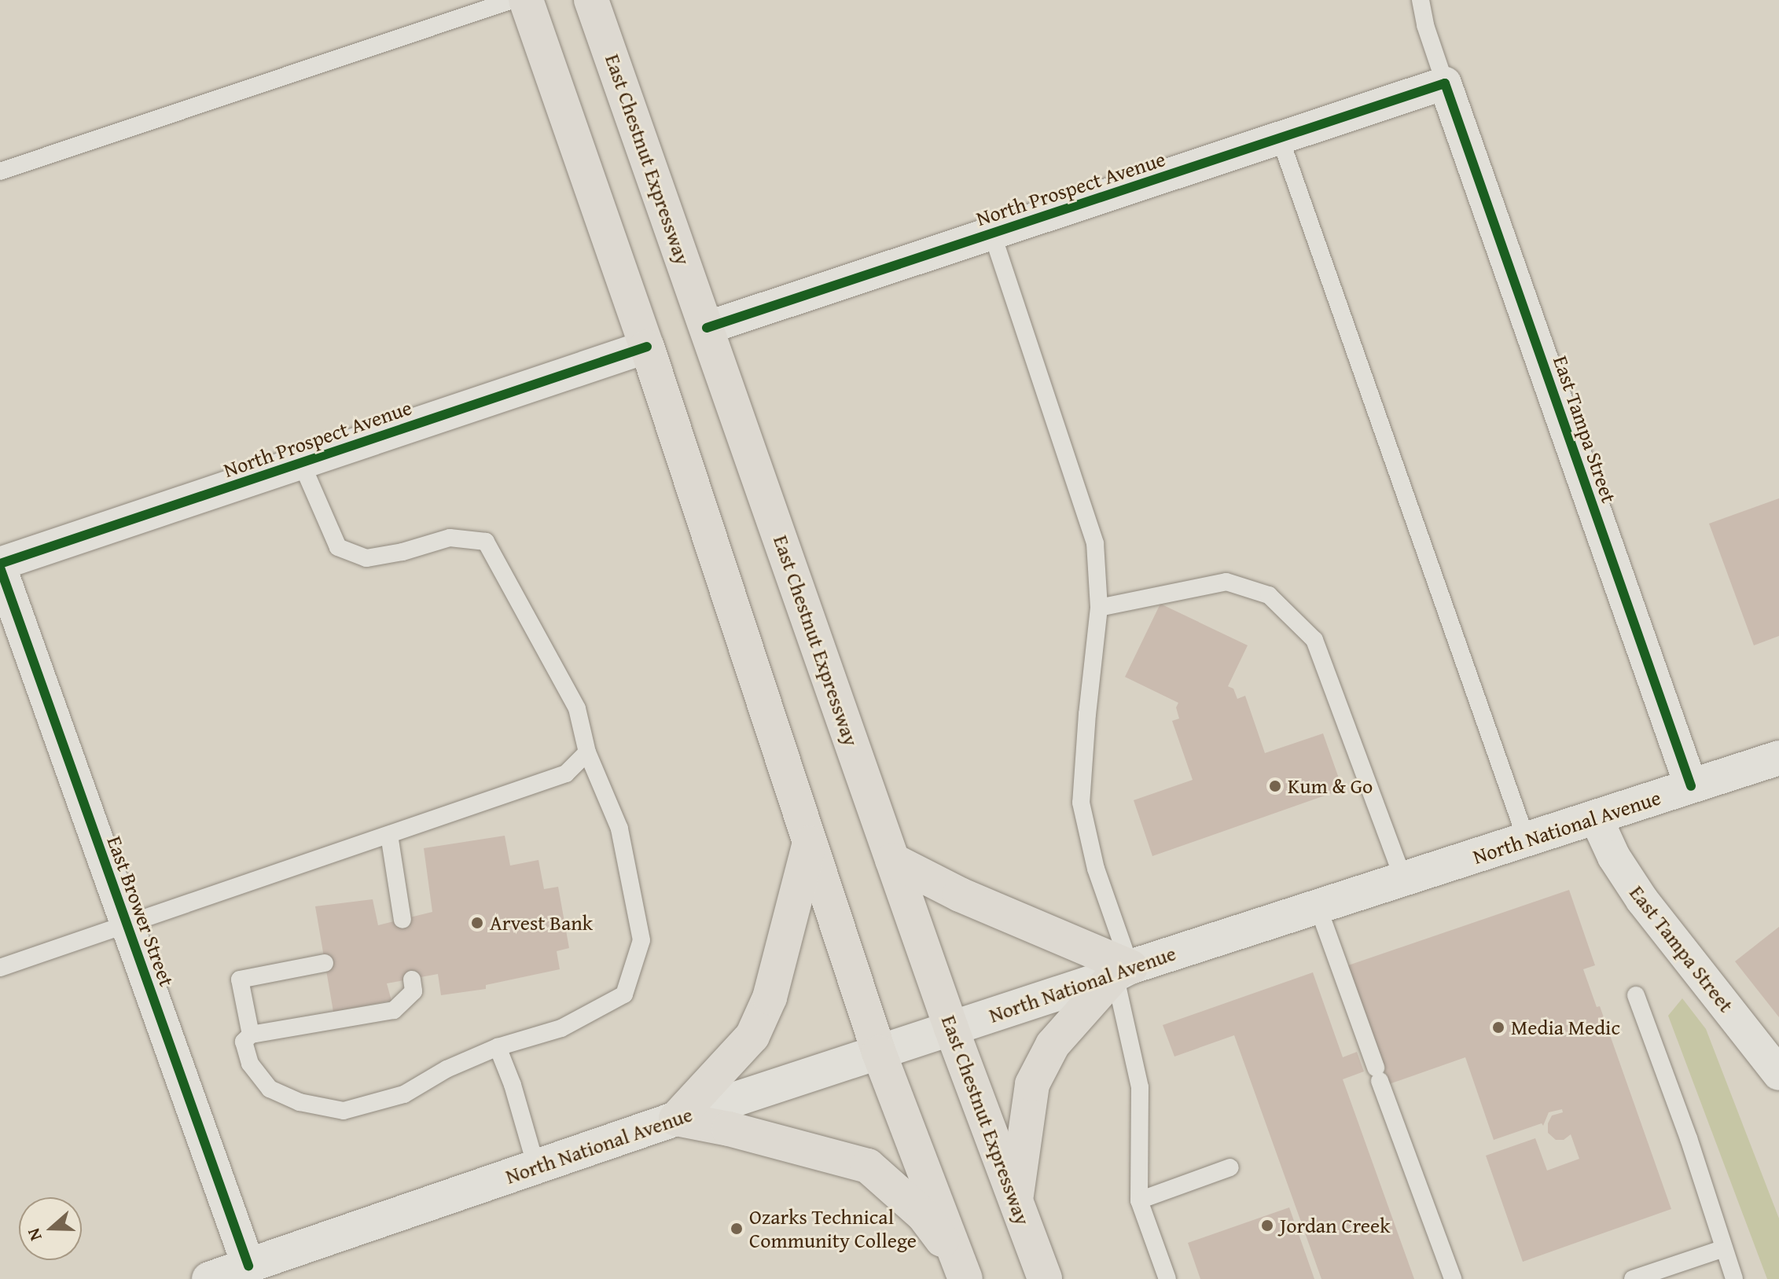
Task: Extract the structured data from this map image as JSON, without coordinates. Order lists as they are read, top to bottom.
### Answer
{
  "streets": {
    "main road": ["East Chestnut Expressway", "North National Avenue"],
    "street": ["North Prospect Avenue", "East Tampa Street", "East Brower Street"]
  },
  "crossings": [
    ["East Chestnut Expressway", "North Prospect Avenue"],
    ["East Chestnut Expressway", "North National Avenue"],
    ["North Prospect Avenue", "East Tampa Street"],
    ["North Prospect Avenue", "East Brower Street"],
    ["East Tampa Street", "North National Avenue"],
    ["North National Avenue", "East Brower Street"]
  ],
  "places": [
    "Kum & Go",
    "Arvest Bank",
    "Media Medic",
    "Jordan Creek",
    "Ozarks Technical Community College"
  ],
  "north": "left"
}
